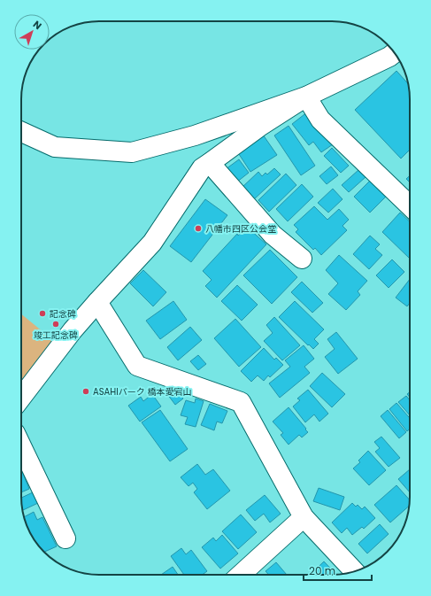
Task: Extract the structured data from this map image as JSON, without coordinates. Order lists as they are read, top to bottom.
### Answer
{
  "places": [
    "八幡市四区公会堂",
    "記念碑",
    "竣工記念碑",
    "ASAHIパーク 橋本愛宕山"
  ],
  "scale_bar": "20 m",
  "north": "top right"
}
